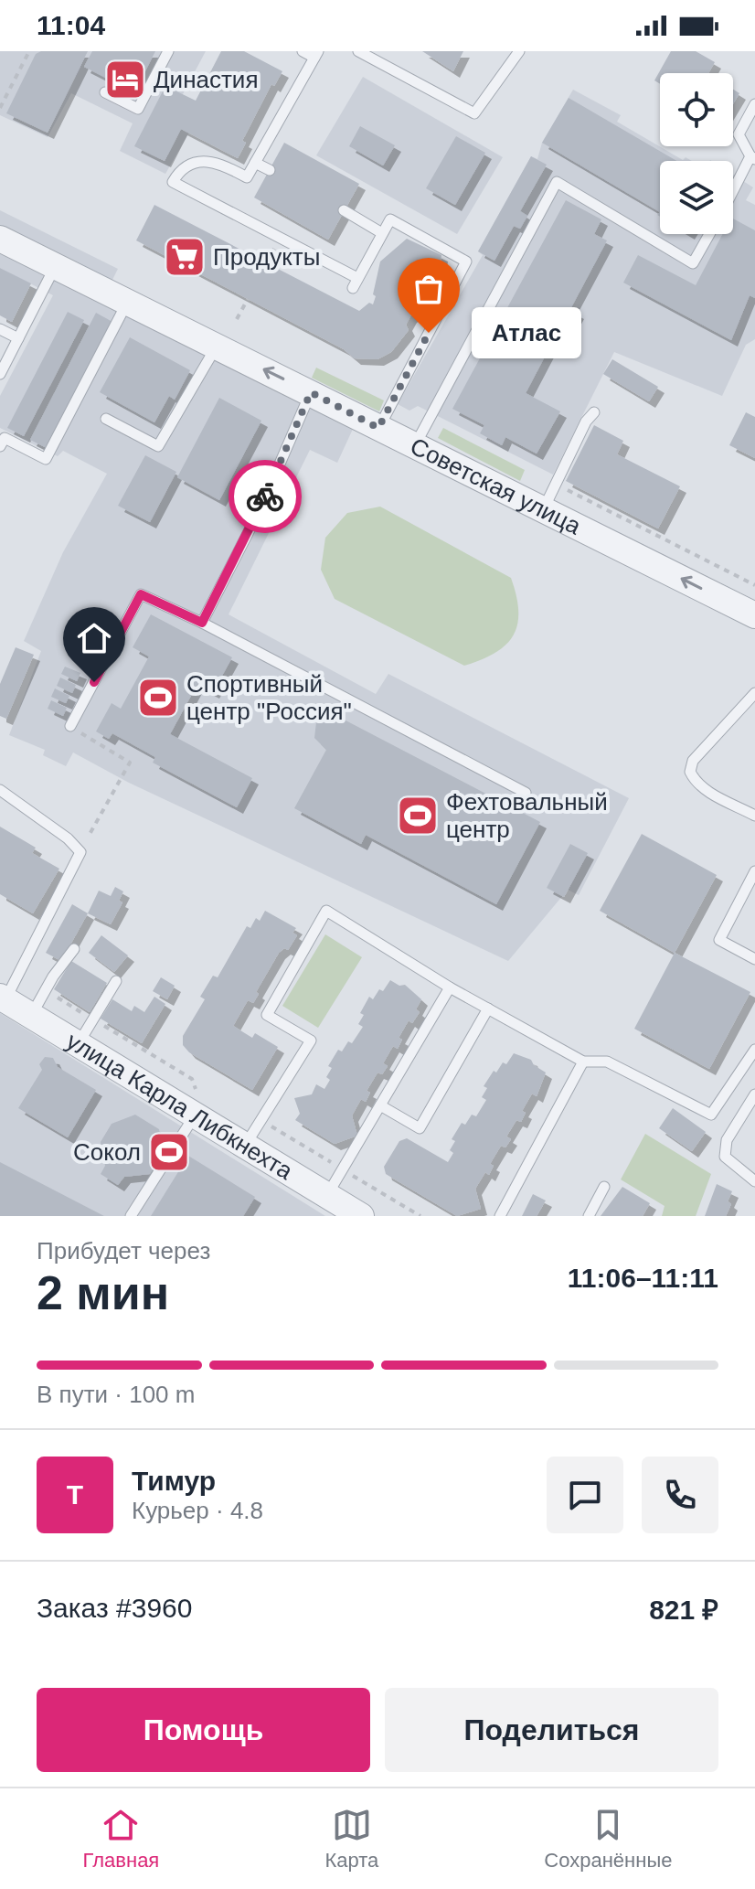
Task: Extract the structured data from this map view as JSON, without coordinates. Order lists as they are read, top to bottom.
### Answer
{
  "streets": {
    "street": ["Советская улица", "улица Карла Либкнехта"]
  },
  "one_way": ["Советская улица"],
  "places": {
    "hotel": ["Династия"],
    "supermarket": ["Продукты"],
    "other": ["Атлас"],
    "sports": ["Спортивный центр \"Россия\"", "Фехтовальный центр", "Сокол"]
  },
  "page": {
    "status": "11:04",
    "bubble": "Атлас",
    "heading": ["2 мин", "Прибудет через", "11:06–11:11"],
    "panel": [
      "Тимур",
      "Курьер · 4.8",
      "Заказ #3960",
      "821 ₽"
    ],
    "bar": "В пути · 100 m",
    "round": "Т",
    "buttons": ["Помощь", "Поделиться"],
    "tabs": ["Главная", "Карта", "Сохранённые"]
  }
}
